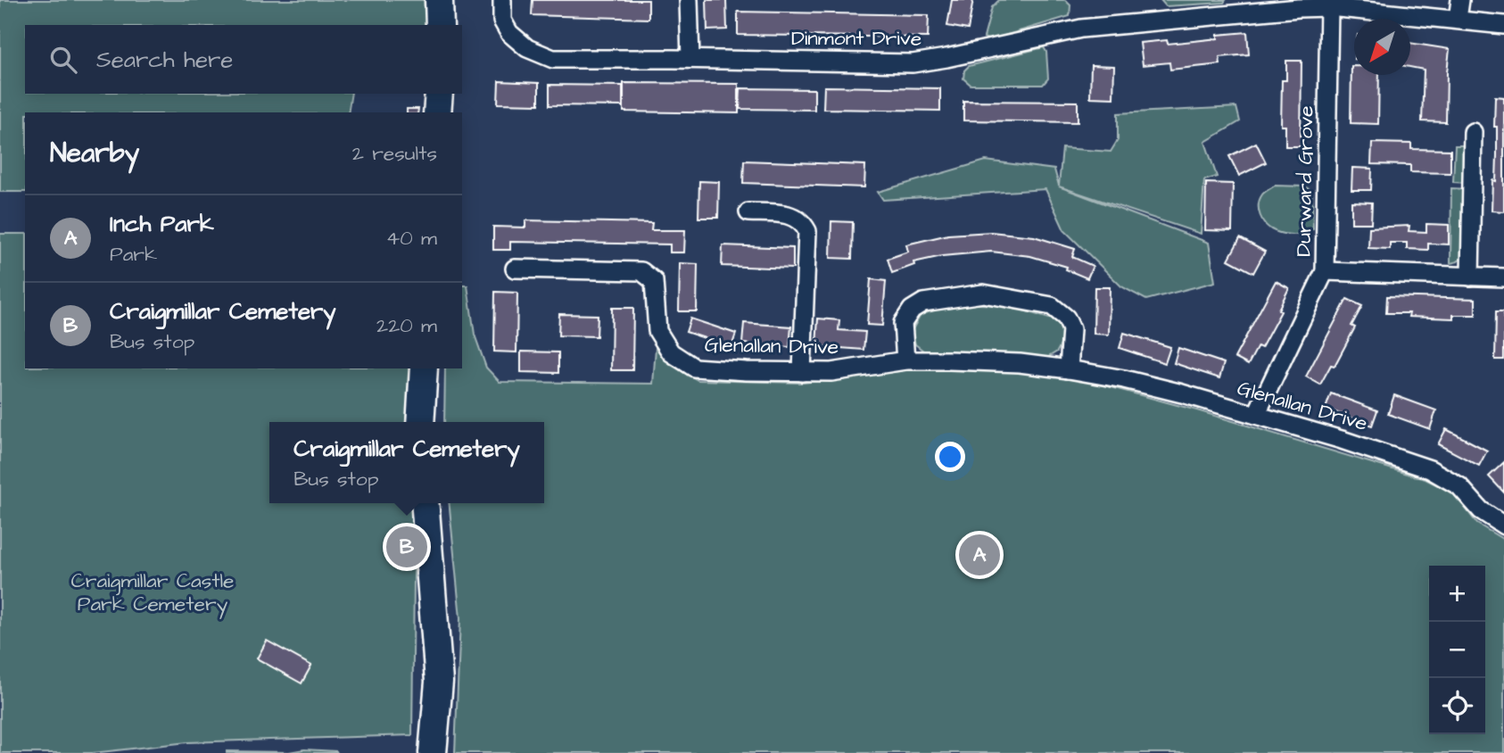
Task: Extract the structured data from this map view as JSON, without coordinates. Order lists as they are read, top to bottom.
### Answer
{
  "streets": {
    "street": ["Dinmont Drive", "Durward Grove", "Glenallan Drive"]
  },
  "crossings": [
    ["Dinmont Drive", "Durward Grove"],
    ["Durward Grove", "Glenallan Drive"]
  ],
  "parks": ["Craigmillar Castle Park Cemetery"],
  "north": "bottom left",
  "page": {
    "search": "Search here",
    "heading": ["Nearby", "2 results"],
    "list": [
      {
        "mark": "A",
        "name": "Inch Park",
        "note": "Park",
        "value": "40 m"
      },
      {
        "mark": "B",
        "name": "Craigmillar Cemetery",
        "note": "Bus stop",
        "value": "220 m"
      }
    ],
    "popup": ["Craigmillar Cemetery", "Bus stop"],
    "pins": ["B", "A"],
    "map_buttons": ["+", "−"]
  }
}
